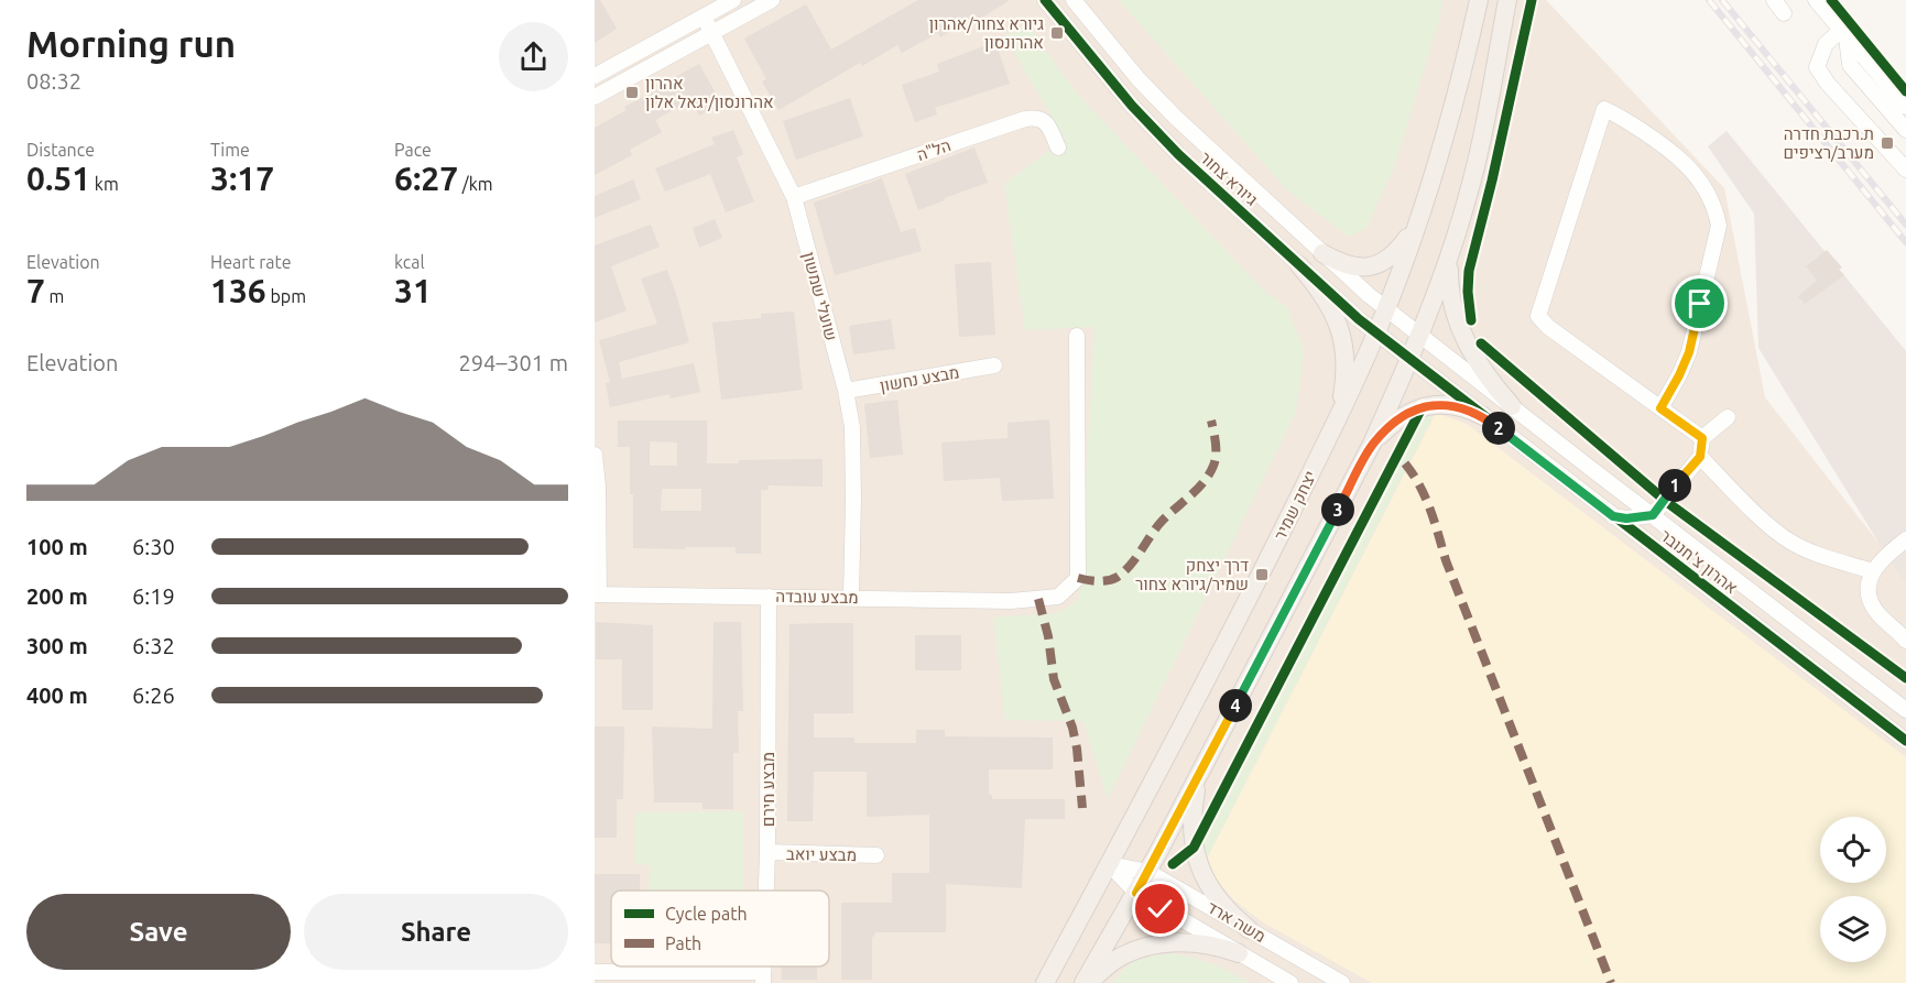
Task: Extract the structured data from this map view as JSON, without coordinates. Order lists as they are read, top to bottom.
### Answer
{
  "streets": {
    "main road": ["יצחק שמיר"],
    "street": [
      "הל\"ה",
      "גיורא צחור",
      "שועלי שמשון",
      "מבצע נחשון",
      "אהרון צ'חנובר",
      "מבצע עובדה",
      "מבצע חירם",
      "מבצע יואב",
      "משה ארד"
    ]
  },
  "crossings": [
    ["הל\"ה", "שועלי שמשון"],
    ["גיורא צחור", "יצחק שמיר"],
    ["גיורא צחור", "אהרון צ'חנובר"],
    ["שועלי שמשון", "מבצע נחשון"],
    ["שועלי שמשון", "מבצע עובדה"],
    ["יצחק שמיר", "משה ארד"],
    ["מבצע עובדה", "מבצע חירם"],
    ["מבצע חירם", "מבצע יואב"]
  ],
  "places": {
    "transit": [
      "גיורא צחור/אהרון אהרונסון",
      "אהרון אהרונסון/יגאל אלון",
      "ת.רכבת חדרה מערב/רציפים",
      "דרך יצחק שמיר/גיורא צחור"
    ]
  },
  "legend": ["Cycle path", "Path"],
  "page": {
    "heading": ["Morning run", "08:32"],
    "stats": [
      ["Distance", "0.51 km"],
      ["Time", "3:17"],
      ["Pace", "6:27 /km"],
      ["Elevation", "7 m"],
      ["Heart rate", "136 bpm"],
      ["kcal", "31"]
    ],
    "chart": ["Elevation", "294–301 m"],
    "pins": [
      "2",
      "1",
      "3",
      "4"
    ],
    "list": [
      {
        "name": "100 m",
        "note": "6:30"
      },
      {
        "name": "200 m",
        "note": "6:19"
      },
      {
        "name": "300 m",
        "note": "6:32"
      },
      {
        "name": "400 m",
        "note": "6:26"
      }
    ],
    "buttons": ["Save", "Share"]
  }
}
